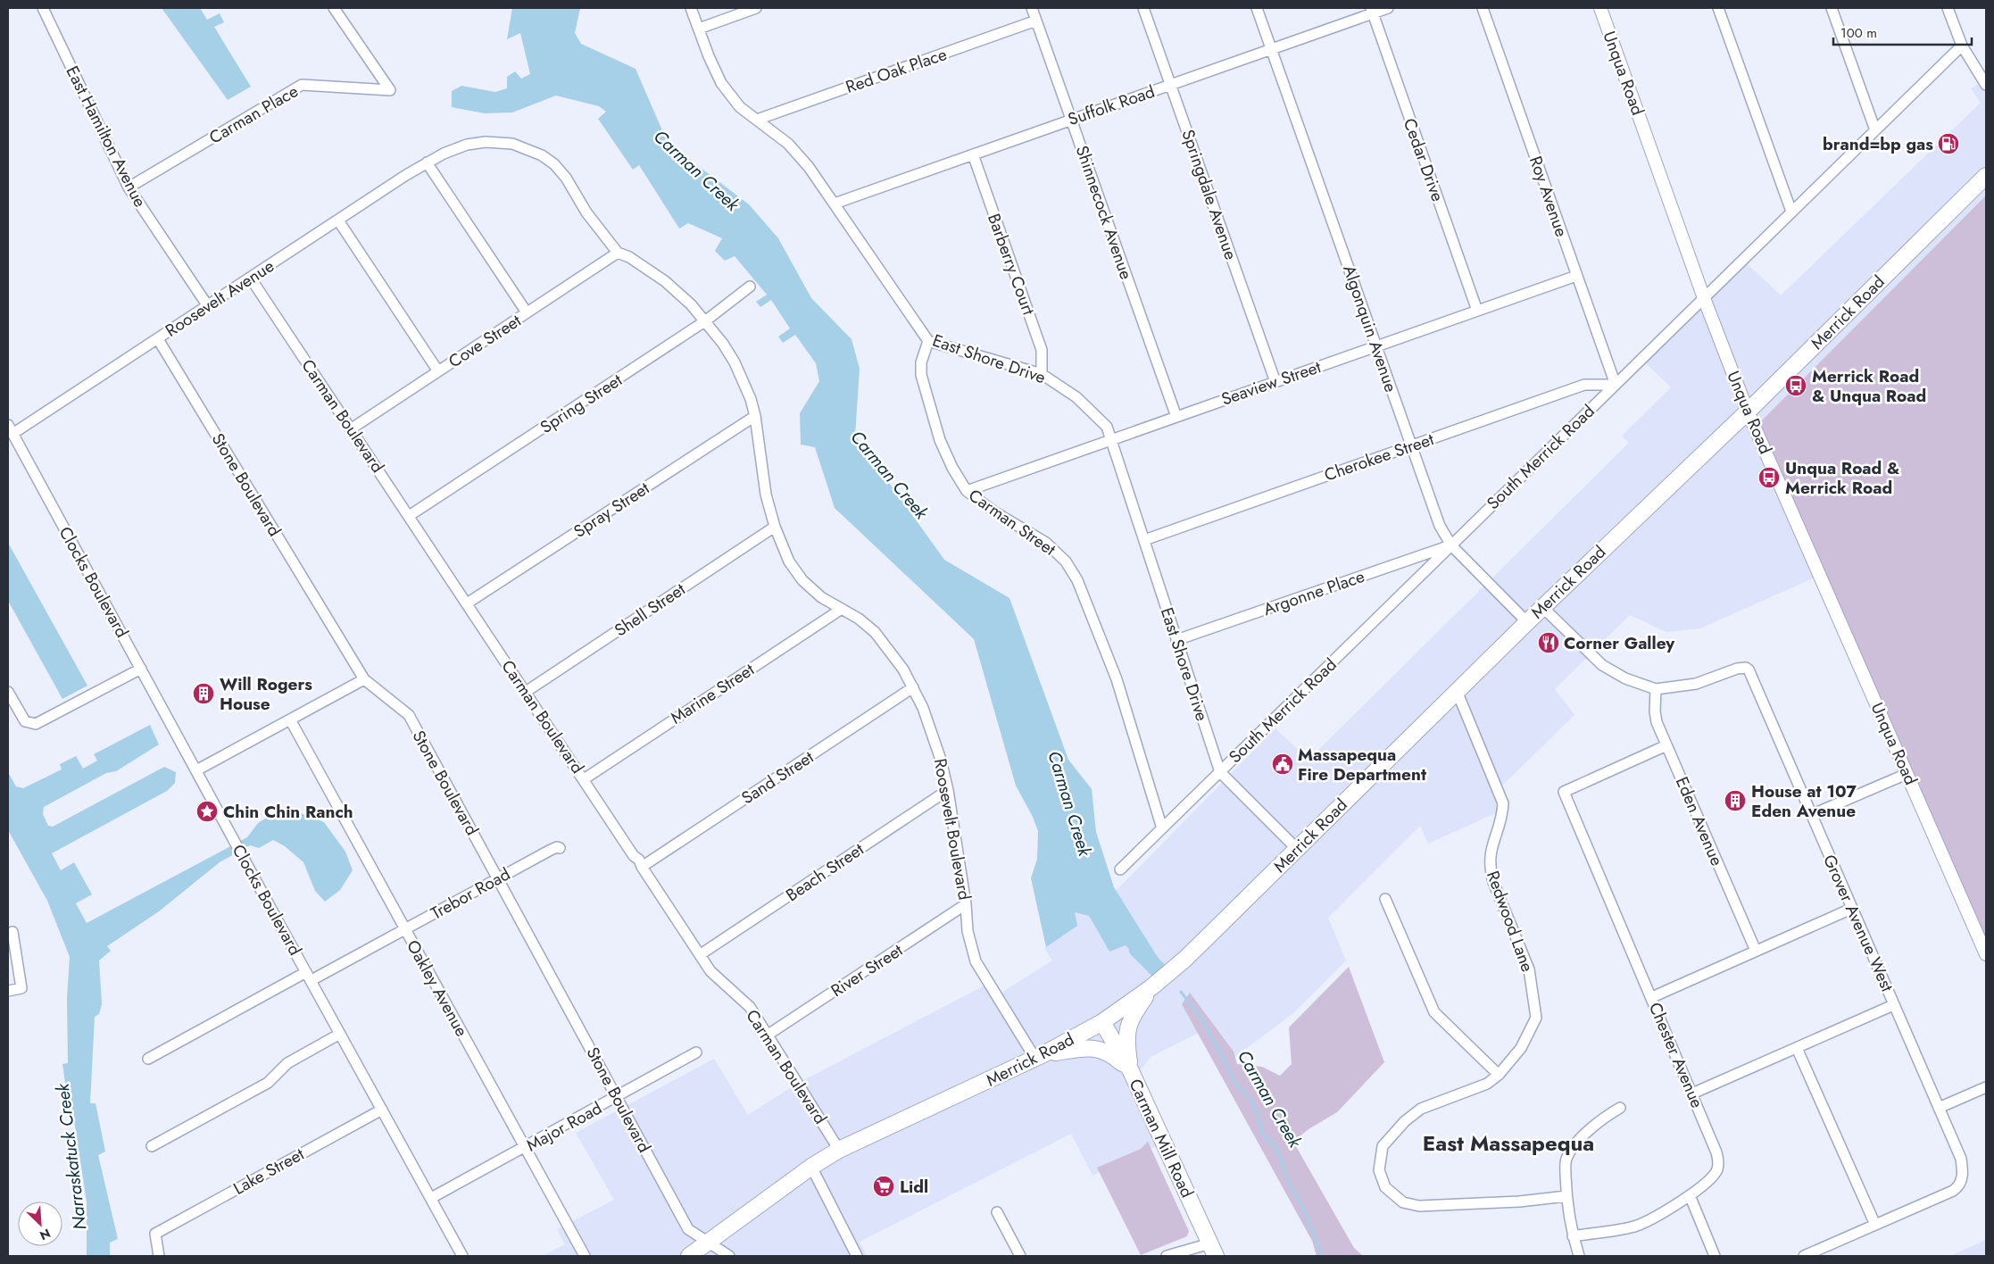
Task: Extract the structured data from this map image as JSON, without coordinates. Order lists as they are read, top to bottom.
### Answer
{
  "streets": {
    "main road": ["Merrick Road", "Carman Mill Road"],
    "street": [
      "Red Oak Place",
      "Unqua Road",
      "Suffolk Road",
      "Carman Place",
      "East Hamilton Avenue",
      "Cedar Drive",
      "Springdale Avenue",
      "Roy Avenue",
      "Shinnecock Avenue",
      "Barberry Court",
      "Roosevelt Avenue",
      "Algonquin Avenue",
      "Cove Street",
      "East Shore Drive",
      "Seaview Street",
      "Spring Street",
      "Carman Boulevard",
      "Cherokee Street",
      "South Merrick Road",
      "Stone Boulevard",
      "Spray Street",
      "Carman Street",
      "Clocks Boulevard",
      "Argonne Place",
      "Shell Street",
      "Marine Street",
      "Sand Street",
      "Eden Avenue",
      "Roosevelt Boulevard",
      "Beach Street",
      "Trebor Road",
      "Redwood Lane",
      "Grover Avenue West",
      "River Street",
      "Oakley Avenue",
      "Chester Avenue",
      "Major Road",
      "Lake Street"
    ]
  },
  "crossings": [
    ["Red Oak Place", "Shinnecock Avenue"],
    ["Red Oak Place", "East Shore Drive"],
    ["Unqua Road", "Merrick Road"],
    ["Unqua Road", "South Merrick Road"],
    ["Suffolk Road", "Cedar Drive"],
    ["Suffolk Road", "Springdale Avenue"],
    ["Suffolk Road", "Shinnecock Avenue"],
    ["Suffolk Road", "Barberry Court"],
    ["Suffolk Road", "Algonquin Avenue"],
    ["Suffolk Road", "East Shore Drive"],
    ["Carman Place", "East Hamilton Avenue"],
    ["East Hamilton Avenue", "Roosevelt Avenue"],
    ["Cedar Drive", "Seaview Street"],
    ["Springdale Avenue", "Seaview Street"],
    ["Roy Avenue", "Seaview Street"],
    ["Roy Avenue", "Cherokee Street"],
    ["Roy Avenue", "South Merrick Road"],
    ["Shinnecock Avenue", "Seaview Street"],
    ["Barberry Court", "East Shore Drive"],
    ["Roosevelt Avenue", "Carman Boulevard"],
    ["Roosevelt Avenue", "Stone Boulevard"],
    ["Roosevelt Avenue", "Clocks Boulevard"],
    ["Roosevelt Avenue", "Roosevelt Boulevard"],
    ["Merrick Road", "Algonquin Avenue"],
    ["Merrick Road", "East Shore Drive"],
    ["Merrick Road", "Carman Boulevard"],
    ["Merrick Road", "Stone Boulevard"],
    ["Merrick Road", "Roosevelt Boulevard"],
    ["Merrick Road", "Redwood Lane"],
    ["Merrick Road", "Carman Mill Road"],
    ["Algonquin Avenue", "Seaview Street"],
    ["Algonquin Avenue", "Cherokee Street"],
    ["Algonquin Avenue", "South Merrick Road"],
    ["Algonquin Avenue", "Argonne Place"],
    ["Cove Street", "Carman Boulevard"],
    ["Cove Street", "Roosevelt Boulevard"],
    ["East Shore Drive", "Seaview Street"],
    ["East Shore Drive", "Cherokee Street"],
    ["East Shore Drive", "South Merrick Road"],
    ["East Shore Drive", "Carman Street"],
    ["East Shore Drive", "Argonne Place"],
    ["Seaview Street", "Carman Street"],
    ["Spring Street", "Carman Boulevard"],
    ["Spring Street", "Roosevelt Boulevard"],
    ["Carman Boulevard", "Spray Street"],
    ["Carman Boulevard", "Shell Street"],
    ["Carman Boulevard", "Marine Street"],
    ["Carman Boulevard", "Sand Street"],
    ["Carman Boulevard", "Beach Street"],
    ["Carman Boulevard", "River Street"],
    ["Cherokee Street", "South Merrick Road"],
    ["South Merrick Road", "Carman Street"],
    ["South Merrick Road", "Argonne Place"],
    ["Stone Boulevard", "Trebor Road"],
    ["Stone Boulevard", "Major Road"],
    ["Spray Street", "Roosevelt Boulevard"],
    ["Clocks Boulevard", "Trebor Road"],
    ["Clocks Boulevard", "Major Road"],
    ["Clocks Boulevard", "Lake Street"],
    ["Shell Street", "Roosevelt Boulevard"],
    ["Marine Street", "Roosevelt Boulevard"],
    ["Sand Street", "Roosevelt Boulevard"],
    ["Eden Avenue", "Grover Avenue West"],
    ["Eden Avenue", "Chester Avenue"],
    ["Roosevelt Boulevard", "Beach Street"],
    ["Roosevelt Boulevard", "River Street"],
    ["Trebor Road", "Oakley Avenue"],
    ["Oakley Avenue", "Major Road"]
  ],
  "districts": ["East Massapequa"],
  "water": ["Carman Creek", "Narraskatuck Creek"],
  "places": {
    "fuel station": ["brand=bp gas"],
    "bus stop": ["Merrick Road & Unqua Road", "Unqua Road & Merrick Road"],
    "restaurant": ["Corner Galley"],
    "building": ["Will Rogers House", "House at 107 Eden Avenue"],
    "public building": ["Massapequa Fire Department"],
    "place": ["Chin Chin Ranch"],
    "supermarket": ["Lidl"]
  },
  "scale_bar": "100 m",
  "north": "bottom right"
}
